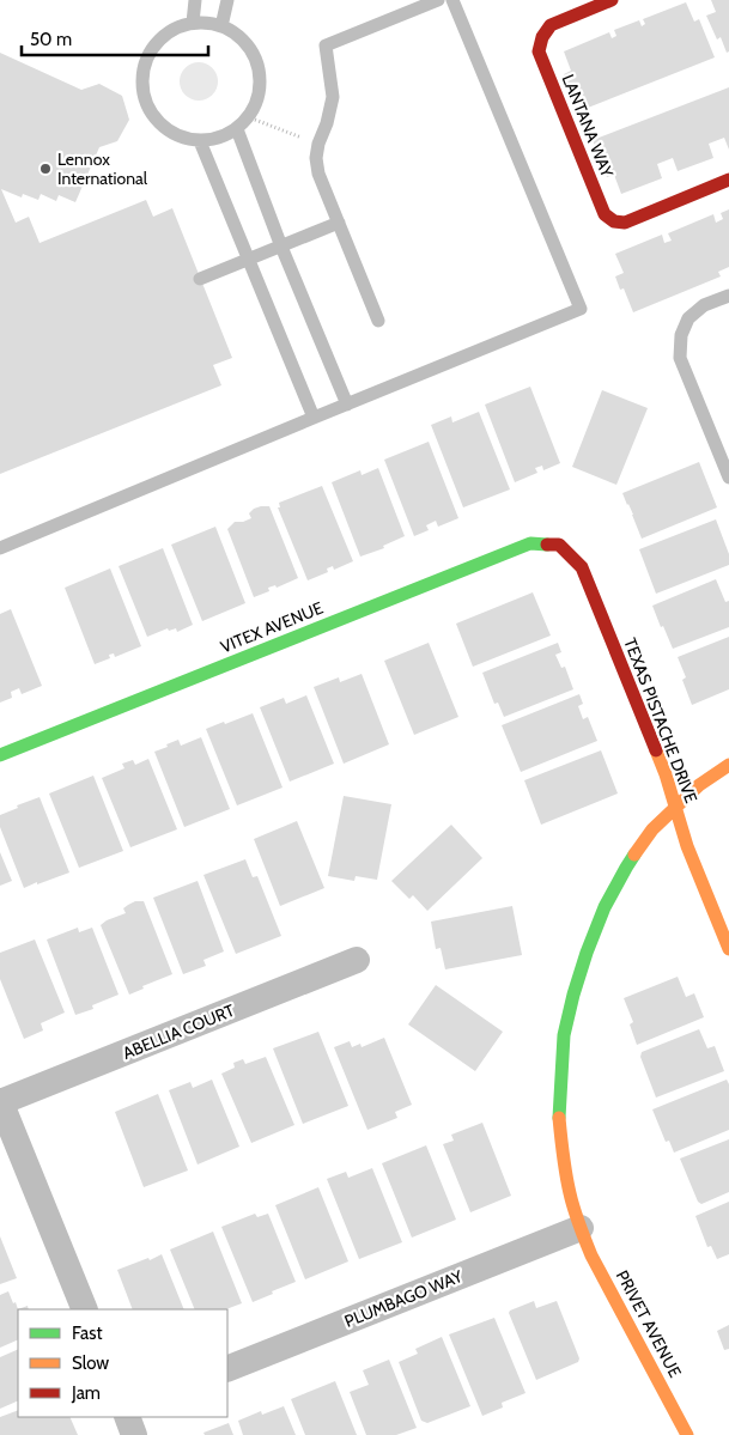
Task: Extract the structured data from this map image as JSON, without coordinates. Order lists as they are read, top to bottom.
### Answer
{
  "streets": {
    "street": [
      "LANTANA WAY",
      "VITEX AVENUE",
      "TEXAS PISTACHE DRIVE",
      "ABELLIA COURT",
      "PLUMBAGO WAY",
      "PRIVET AVENUE"
    ]
  },
  "crossings": [
    ["VITEX AVENUE", "TEXAS PISTACHE DRIVE"],
    ["TEXAS PISTACHE DRIVE", "PRIVET AVENUE"],
    ["PLUMBAGO WAY", "PRIVET AVENUE"]
  ],
  "places": ["Lennox International"],
  "legend": ["Fast", "Slow", "Jam"],
  "scale_bar": "50 m"
}
